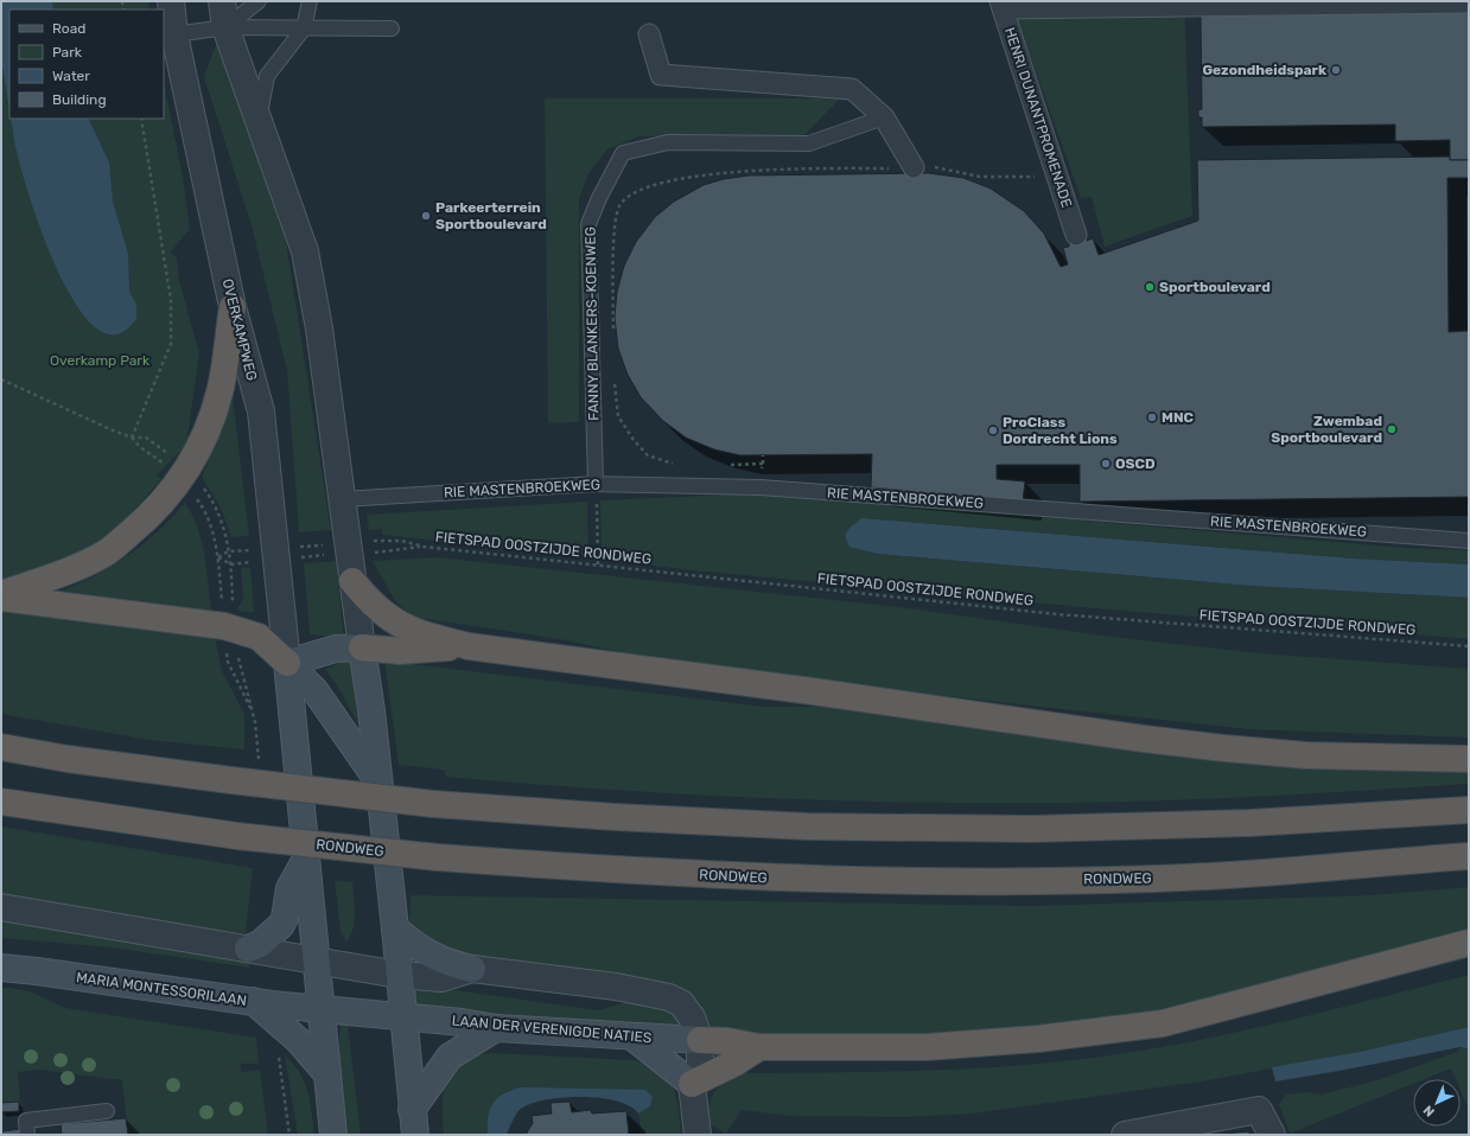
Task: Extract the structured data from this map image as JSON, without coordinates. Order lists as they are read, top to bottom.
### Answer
{
  "streets": {
    "highway": ["RONDWEG"],
    "main road": ["MARIA MONTESSORILAAN", "LAAN DER VERENIGDE NATIES"],
    "street": ["HENRI DUNANTPROMENADE", "OVERKAMPWEG"],
    "lane": ["FANNY BLANKERS-KOENWEG", "RIE MASTENBROEKWEG"],
    "path": ["FIETSPAD OOSTZIJDE RONDWEG"]
  },
  "crossings": [
    ["FANNY BLANKERS-KOENWEG", "RIE MASTENBROEKWEG"],
    ["MARIA MONTESSORILAAN", "LAAN DER VERENIGDE NATIES"]
  ],
  "parks": ["Overkamp Park"],
  "places": [
    "Gezondheidspark",
    "Parkeerterrein Sportboulevard",
    "Sportboulevard",
    "MNC",
    "Zwembad Sportboulevard",
    "ProClass Dordrecht Lions",
    "OSCD"
  ],
  "legend": [
    "Road",
    "Park",
    "Water",
    "Building"
  ],
  "north": "bottom left"
}
